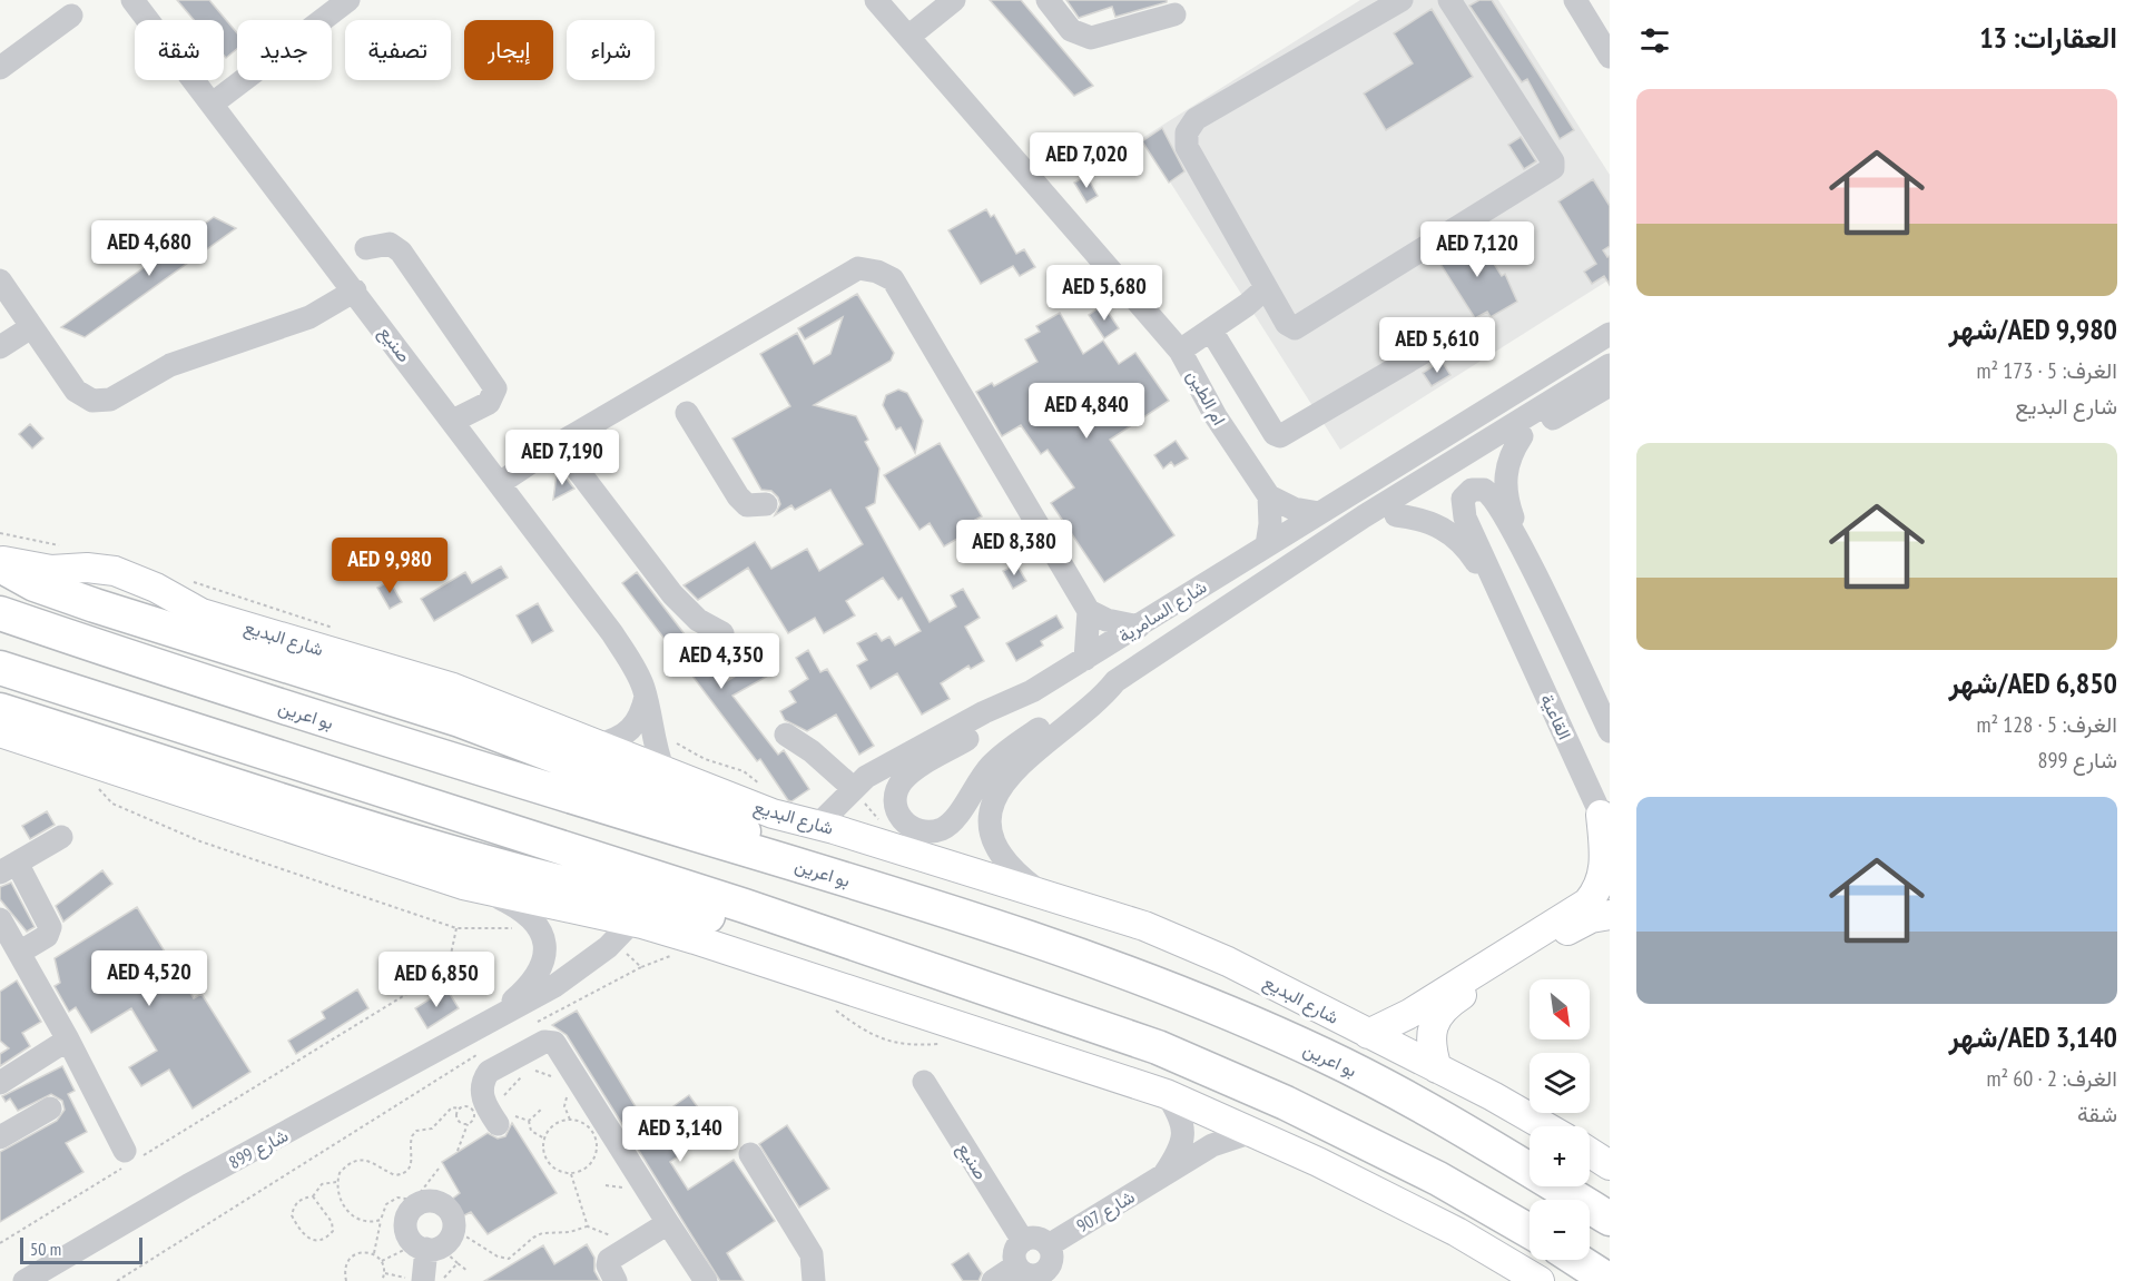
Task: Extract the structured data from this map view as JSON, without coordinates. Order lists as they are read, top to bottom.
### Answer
{
  "streets": {
    "highway": ["بو اعرين"],
    "main road": ["شارع البديع"],
    "street": [
      "صنيع",
      "ام الطين",
      "شارع السامرية",
      "القاعية",
      "شارع 899",
      "شارع 907"
    ]
  },
  "crossings": [
    ["صنيع", "شارع البديع"],
    ["صنيع", "شارع 907"],
    ["شارع السامرية", "شارع البديع"],
    ["شارع السامرية", "القاعية"]
  ],
  "scale_bar": "50 m",
  "north": "bottom right",
  "page": {
    "heading": "العقارات: 13",
    "chip": [
      "شراء",
      "إيجار",
      "تصفية",
      "جديد",
      "شقة"
    ],
    "list": [
      {
        "name": "AED 9,980/شهر",
        "note": "الغرف: 5 · 173 m² · شارع البديع"
      },
      {
        "name": "AED 6,850/شهر",
        "note": "الغرف: 5 · 128 m² · شارع 899"
      },
      {
        "name": "AED 3,140/شهر",
        "note": "الغرف: 2 · 60 m² · شقة"
      }
    ],
    "price": [
      "AED 7,020",
      "AED 4,680",
      "AED 7,120",
      "AED 5,680",
      "AED 5,610",
      "AED 4,840",
      "AED 7,190",
      "AED 8,380",
      "AED 9,980",
      "AED 4,350",
      "AED 4,520",
      "AED 6,850",
      "AED 3,140"
    ],
    "map_buttons": ["+", "−"],
    "scale": "50 m"
  }
}
